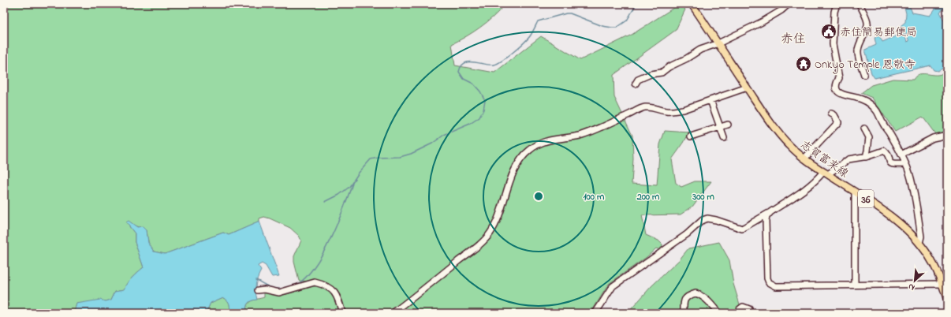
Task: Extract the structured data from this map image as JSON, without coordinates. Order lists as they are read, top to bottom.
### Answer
{
  "streets": {
    "main road": ["志賀富来線", "36"]
  },
  "districts": ["赤住"],
  "places": {
    "public building": ["赤住簡易郵便局"],
    "temple": ["Onkyo Temple 恩敬寺"]
  },
  "north": "bottom left",
  "rings": ["100 m", "200 m", "300 m"]
}
